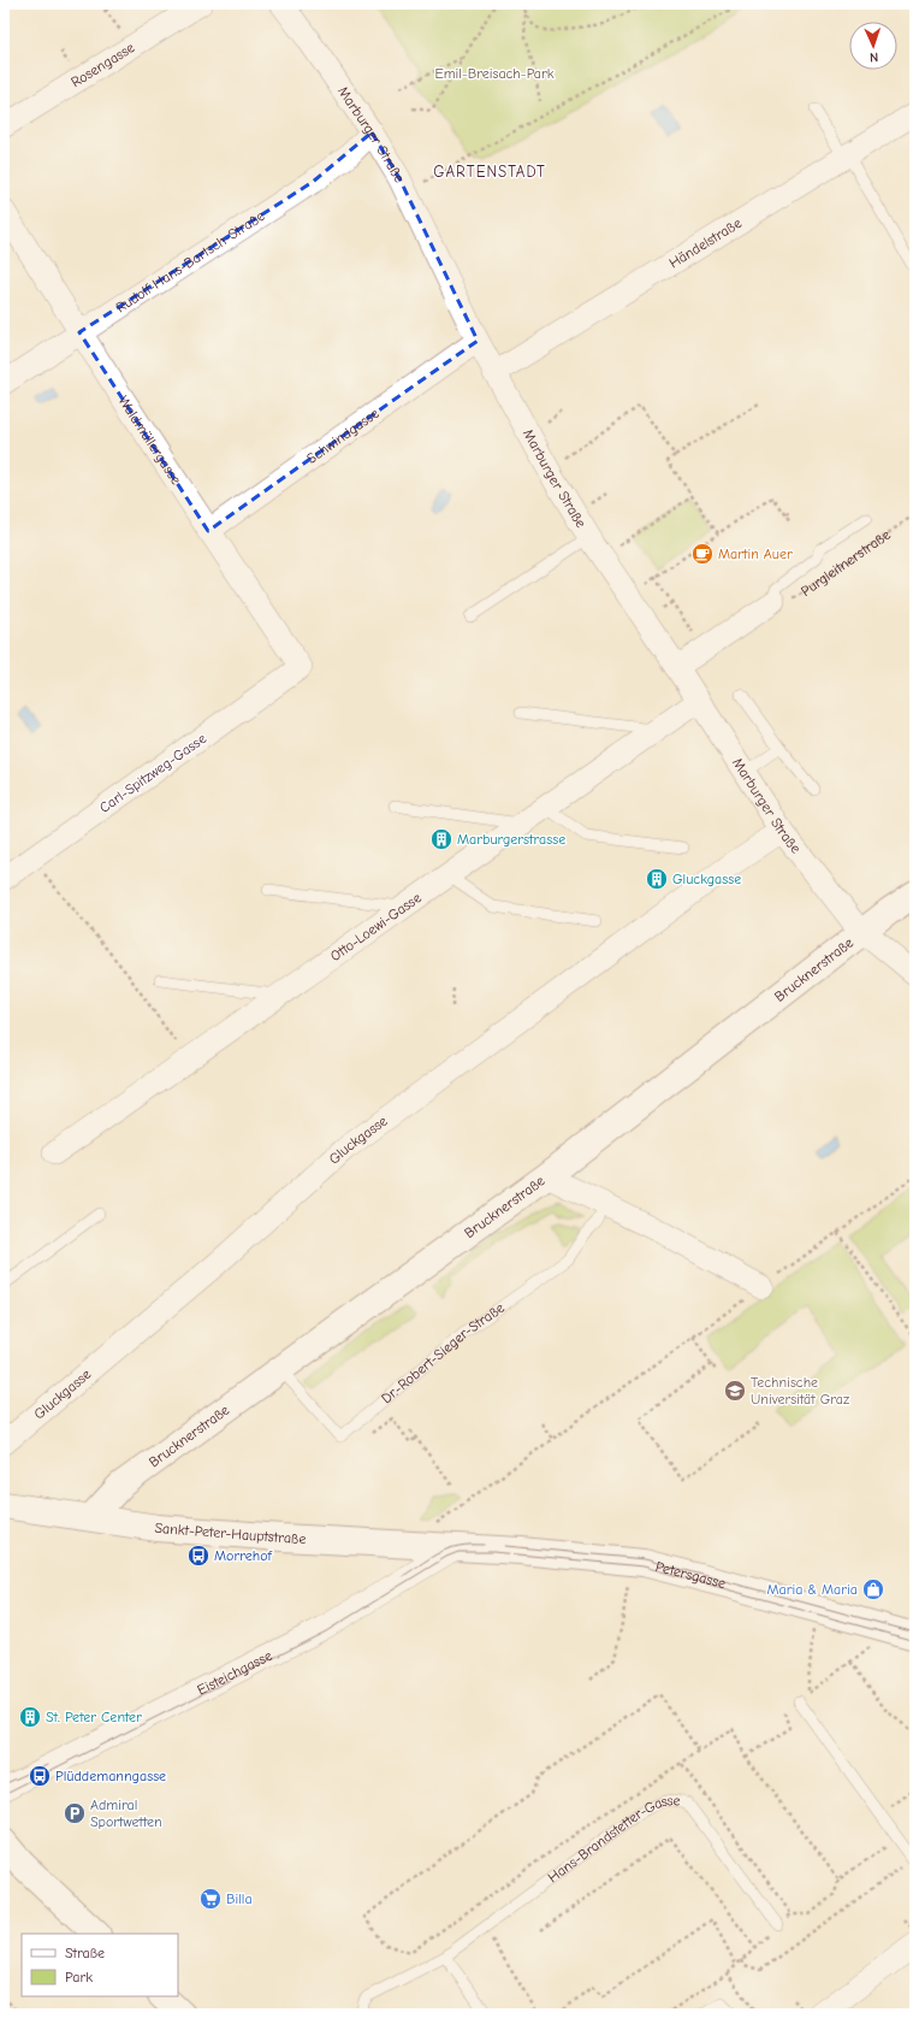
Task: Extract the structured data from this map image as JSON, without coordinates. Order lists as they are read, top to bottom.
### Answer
{
  "streets": {
    "main road": ["Brucknerstraße", "Sankt-Peter-Hauptstraße", "Petersgasse"],
    "street": [
      "Rosengasse",
      "Marburger Straße",
      "Händelstraße",
      "Rudolf-Hans-Bartsch-Straße",
      "Schwindgasse",
      "Waldmüllergasse",
      "Purgleitnerstraße",
      "Carl-Spitzweg-Gasse",
      "Otto-Loewi-Gasse",
      "Gluckgasse",
      "Eisteichgasse"
    ],
    "lane": ["Dr.-Robert-Sieger-Straße", "Hans-Brandstetter-Gasse"]
  },
  "crossings": [
    ["Marburger Straße", "Händelstraße"],
    ["Marburger Straße", "Rudolf-Hans-Bartsch-Straße"],
    ["Marburger Straße", "Schwindgasse"],
    ["Marburger Straße", "Purgleitnerstraße"],
    ["Marburger Straße", "Otto-Loewi-Gasse"],
    ["Marburger Straße", "Brucknerstraße"],
    ["Marburger Straße", "Gluckgasse"],
    ["Rudolf-Hans-Bartsch-Straße", "Waldmüllergasse"],
    ["Schwindgasse", "Waldmüllergasse"],
    ["Waldmüllergasse", "Carl-Spitzweg-Gasse"],
    ["Brucknerstraße", "Sankt-Peter-Hauptstraße"],
    ["Sankt-Peter-Hauptstraße", "Petersgasse"],
    ["Sankt-Peter-Hauptstraße", "Eisteichgasse"],
    ["Petersgasse", "Eisteichgasse"]
  ],
  "districts": ["GARTENSTADT"],
  "parks": ["Emil-Breisach-Park"],
  "places": {
    "cafe": ["Martin Auer"],
    "building": ["Marburgerstrasse", "Gluckgasse", "St. Peter Center"],
    "school or university": ["Technische Universität Graz"],
    "bus stop": ["Morrehof", "Plüddemanngasse"],
    "shop": ["Maria & Maria"],
    "parking": ["Admiral Sportwetten"],
    "supermarket": ["Billa"]
  },
  "legend": ["Straße", "Park"],
  "north": "bottom"
}
